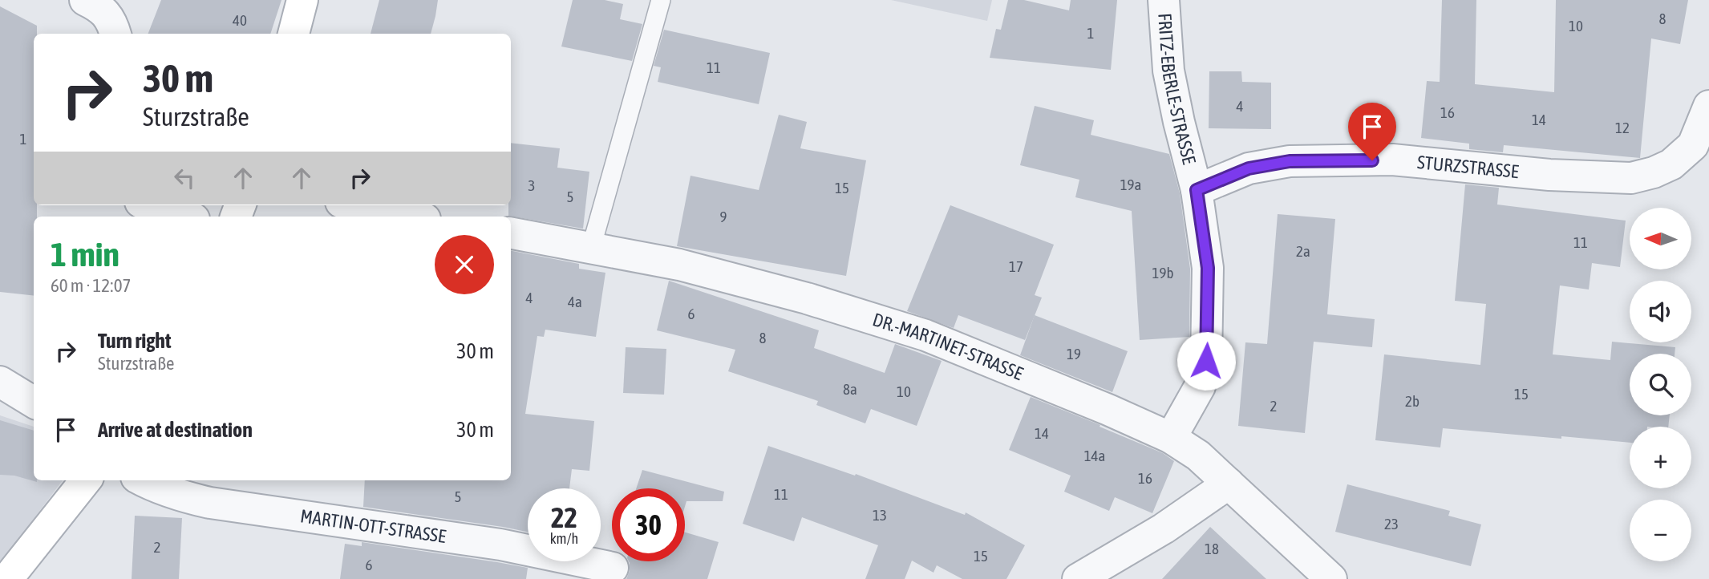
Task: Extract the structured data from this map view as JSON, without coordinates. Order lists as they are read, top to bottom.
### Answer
{
  "streets": {
    "street": [
      "FRITZ-EBERLE-STRASSE",
      "STURZSTRASSE",
      "DR.-MARTINET-STRASSE",
      "MARTIN-OTT-STRASSE"
    ]
  },
  "crossings": [
    ["FRITZ-EBERLE-STRASSE", "STURZSTRASSE"],
    ["FRITZ-EBERLE-STRASSE", "DR.-MARTINET-STRASSE"]
  ],
  "house_numbers": [
    "8",
    "40",
    "10",
    "1",
    "11",
    "4",
    "16",
    "14",
    "12",
    "1",
    "19a",
    "3",
    "15",
    "5",
    "9",
    "11",
    "2a",
    "17",
    "19b",
    "4",
    "4a",
    "6",
    "8",
    "19",
    "8a",
    "10",
    "15",
    "2b",
    "2",
    "14",
    "14a",
    "16",
    "11",
    "5",
    "13",
    "23",
    "2",
    "18",
    "15",
    "6"
  ],
  "north": "left",
  "page": {
    "turn": ["30 m", "Sturzstraße"],
    "map_buttons": ["+", "−"],
    "heading": ["1 min", "60 m · 12:07"],
    "list": [
      {
        "name": "Turn right",
        "note": "Sturzstraße",
        "value": "30 m"
      },
      {
        "name": "Arrive at destination",
        "value": "30 m"
      }
    ],
    "speed": "22 km/h",
    "limit": "30"
  }
}
